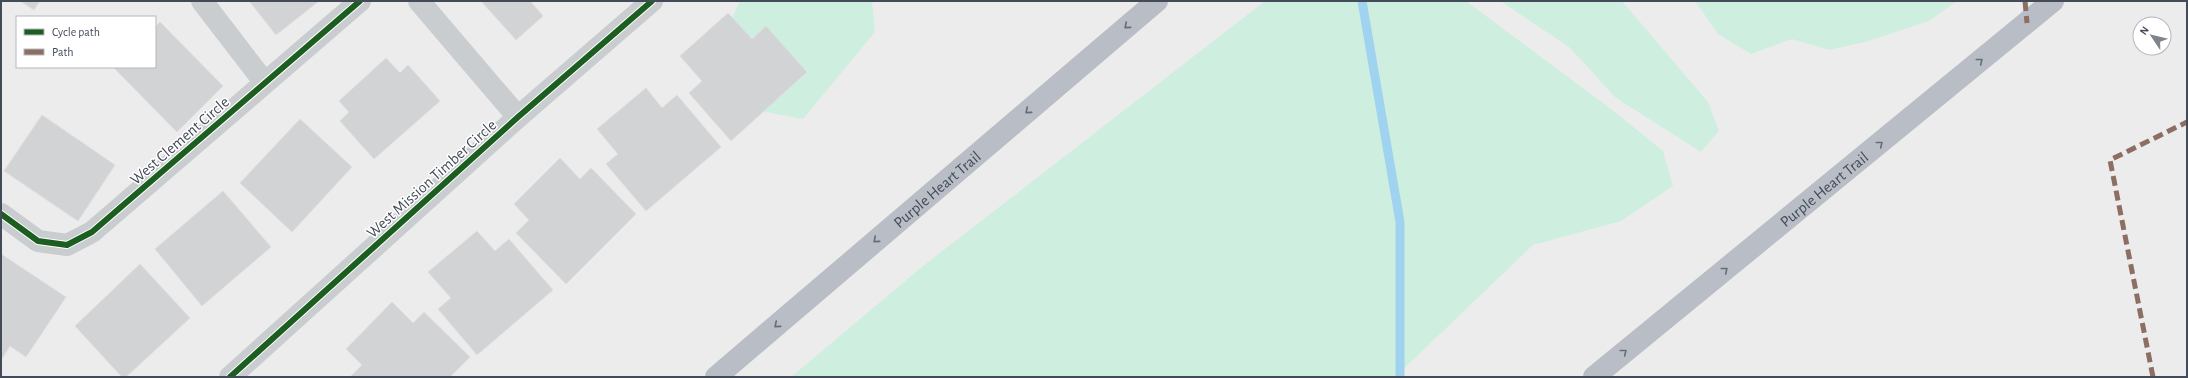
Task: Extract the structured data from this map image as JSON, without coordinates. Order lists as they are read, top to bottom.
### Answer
{
  "streets": {
    "highway": ["Purple Heart Trail"],
    "street": ["West Clement Circle", "West Mission Timber Circle"]
  },
  "legend": ["Cycle path", "Path"],
  "north": "top left"
}
